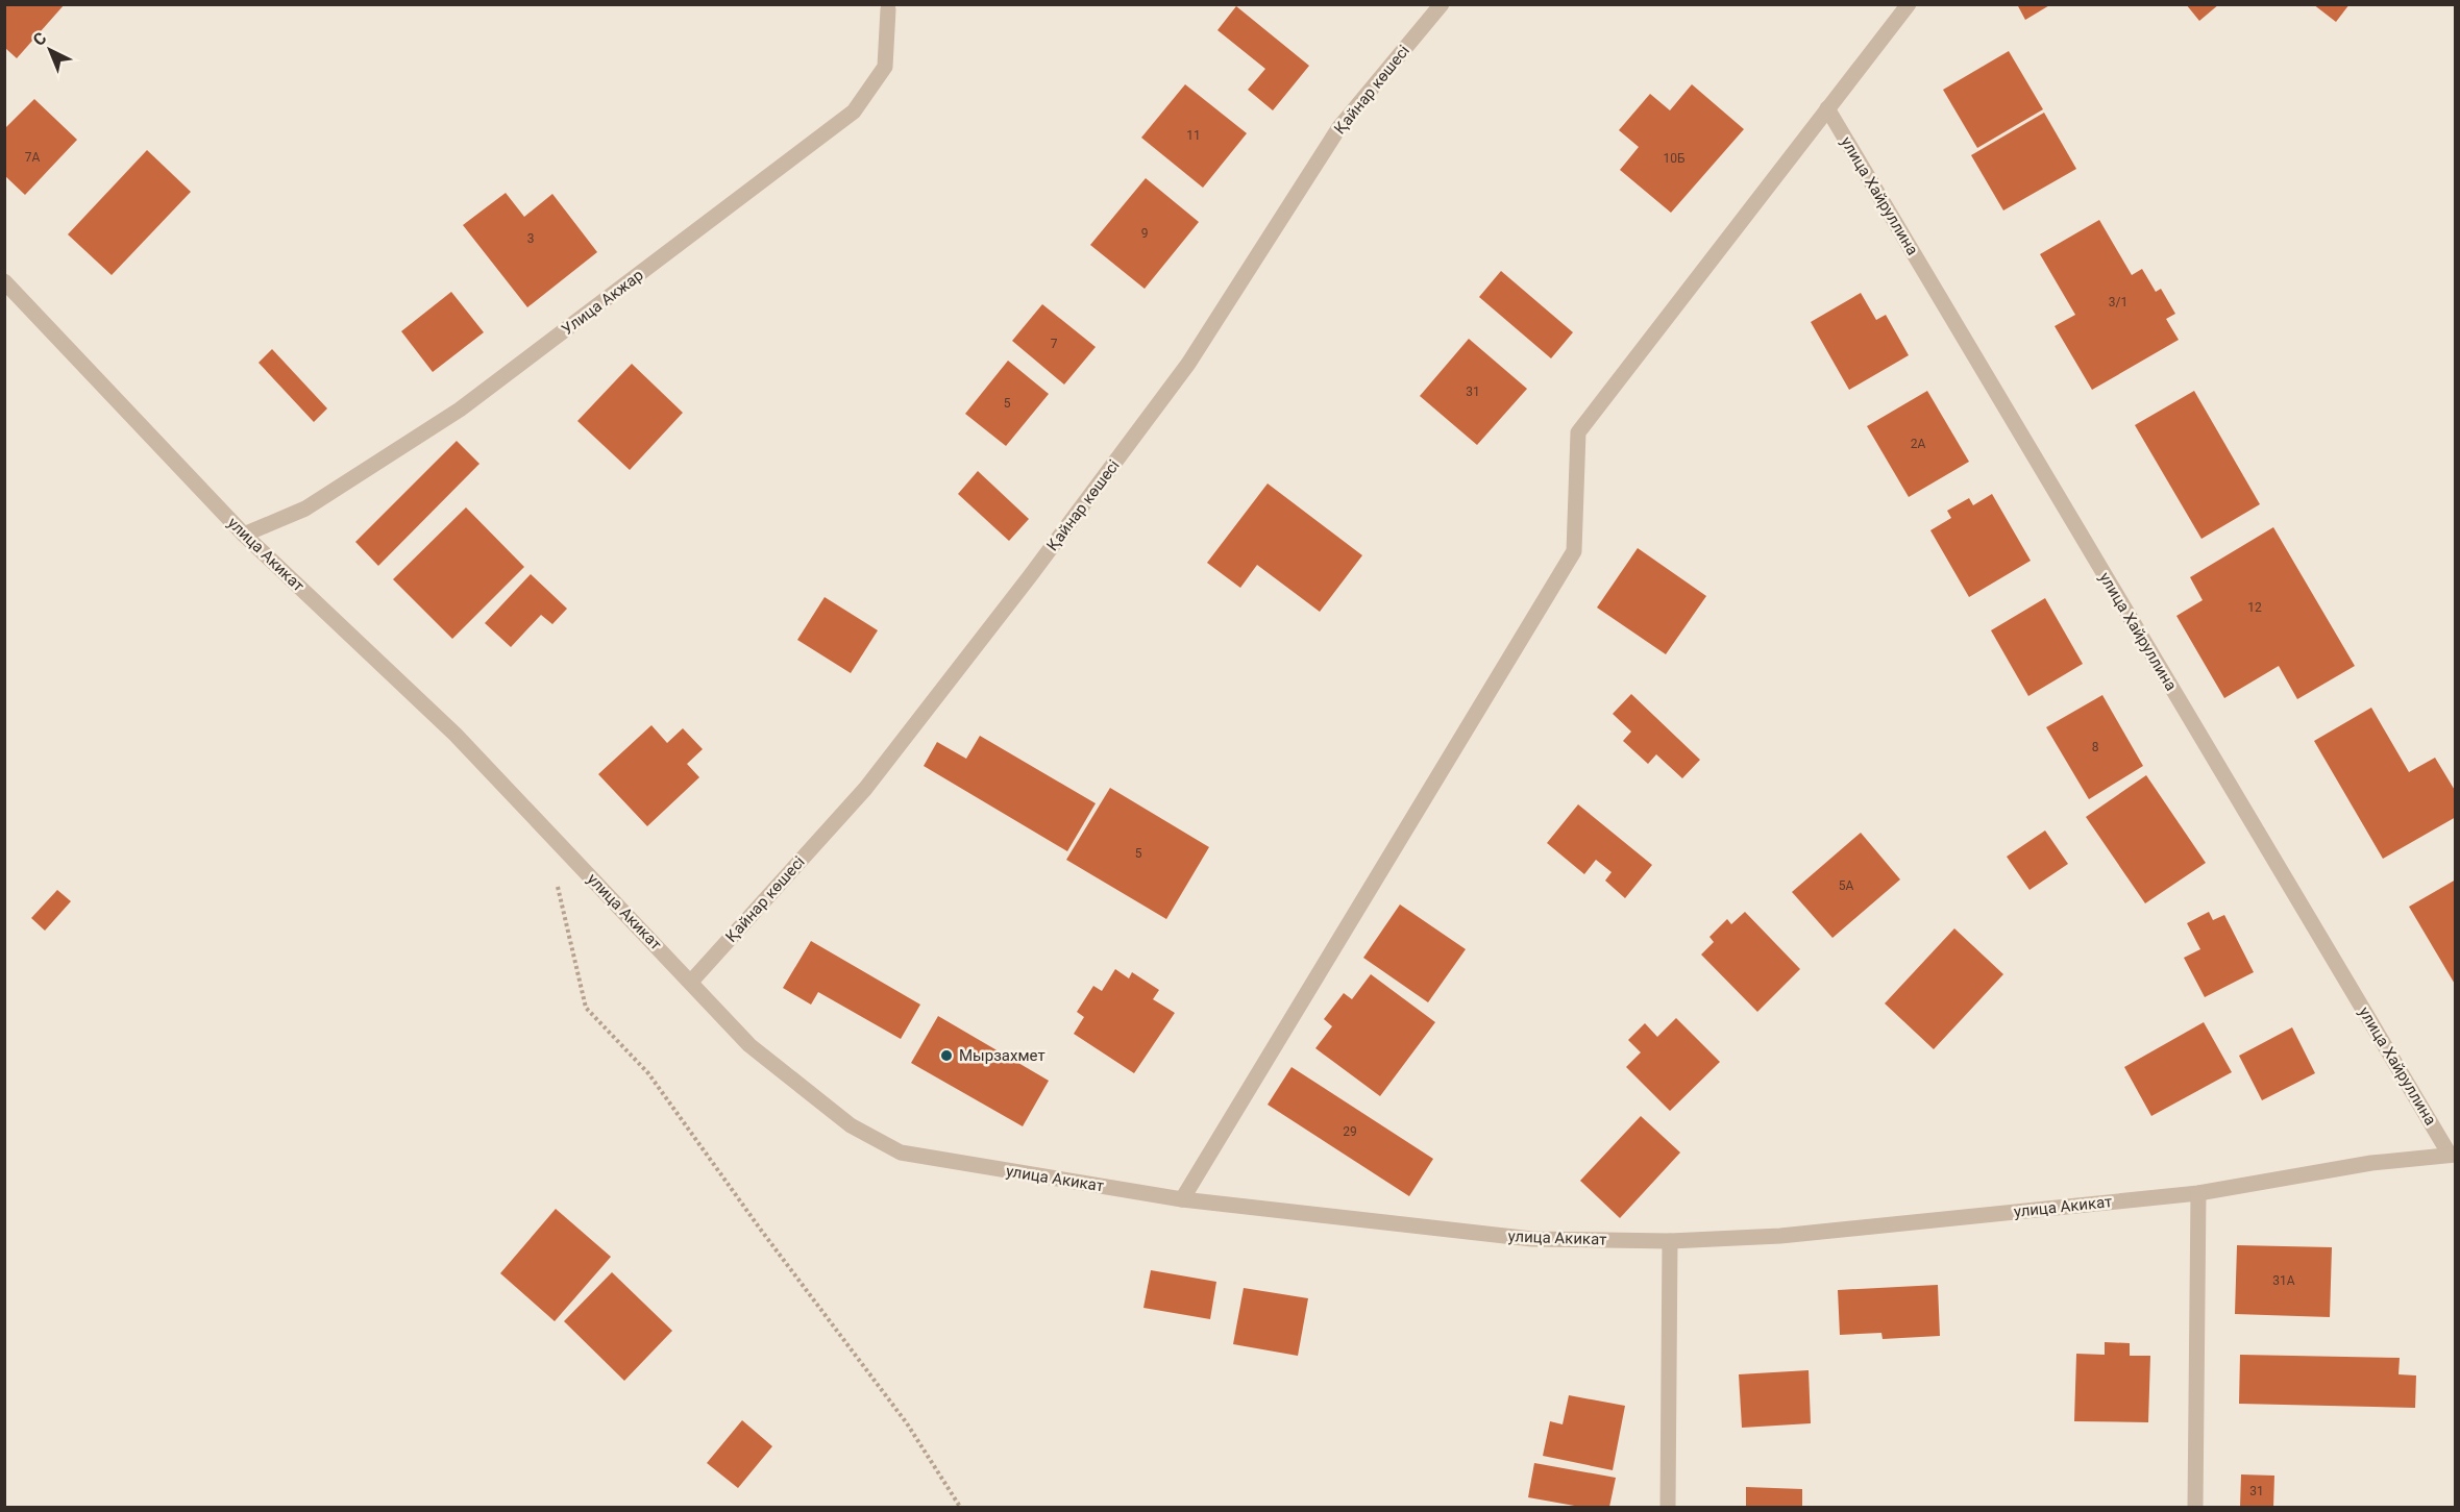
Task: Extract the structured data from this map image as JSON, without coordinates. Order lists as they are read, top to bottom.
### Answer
{
  "streets": {
    "street": [
      "Қайнар көшесі",
      "улица Хайруллина",
      "Улица Акжар",
      "улица Акикат"
    ]
  },
  "crossings": [
    ["Қайнар көшесі", "улица Акикат"],
    ["улица Хайруллина", "улица Акикат"],
    ["Улица Акжар", "улица Акикат"]
  ],
  "places": ["Мырзахмет"],
  "house_numbers": [
    "11",
    "7А",
    "10Б",
    "9",
    "3",
    "3/1",
    "7",
    "31",
    "5",
    "2А",
    "12",
    "8",
    "5",
    "5А",
    "29",
    "31А",
    "31"
  ],
  "north": "top left"
}
